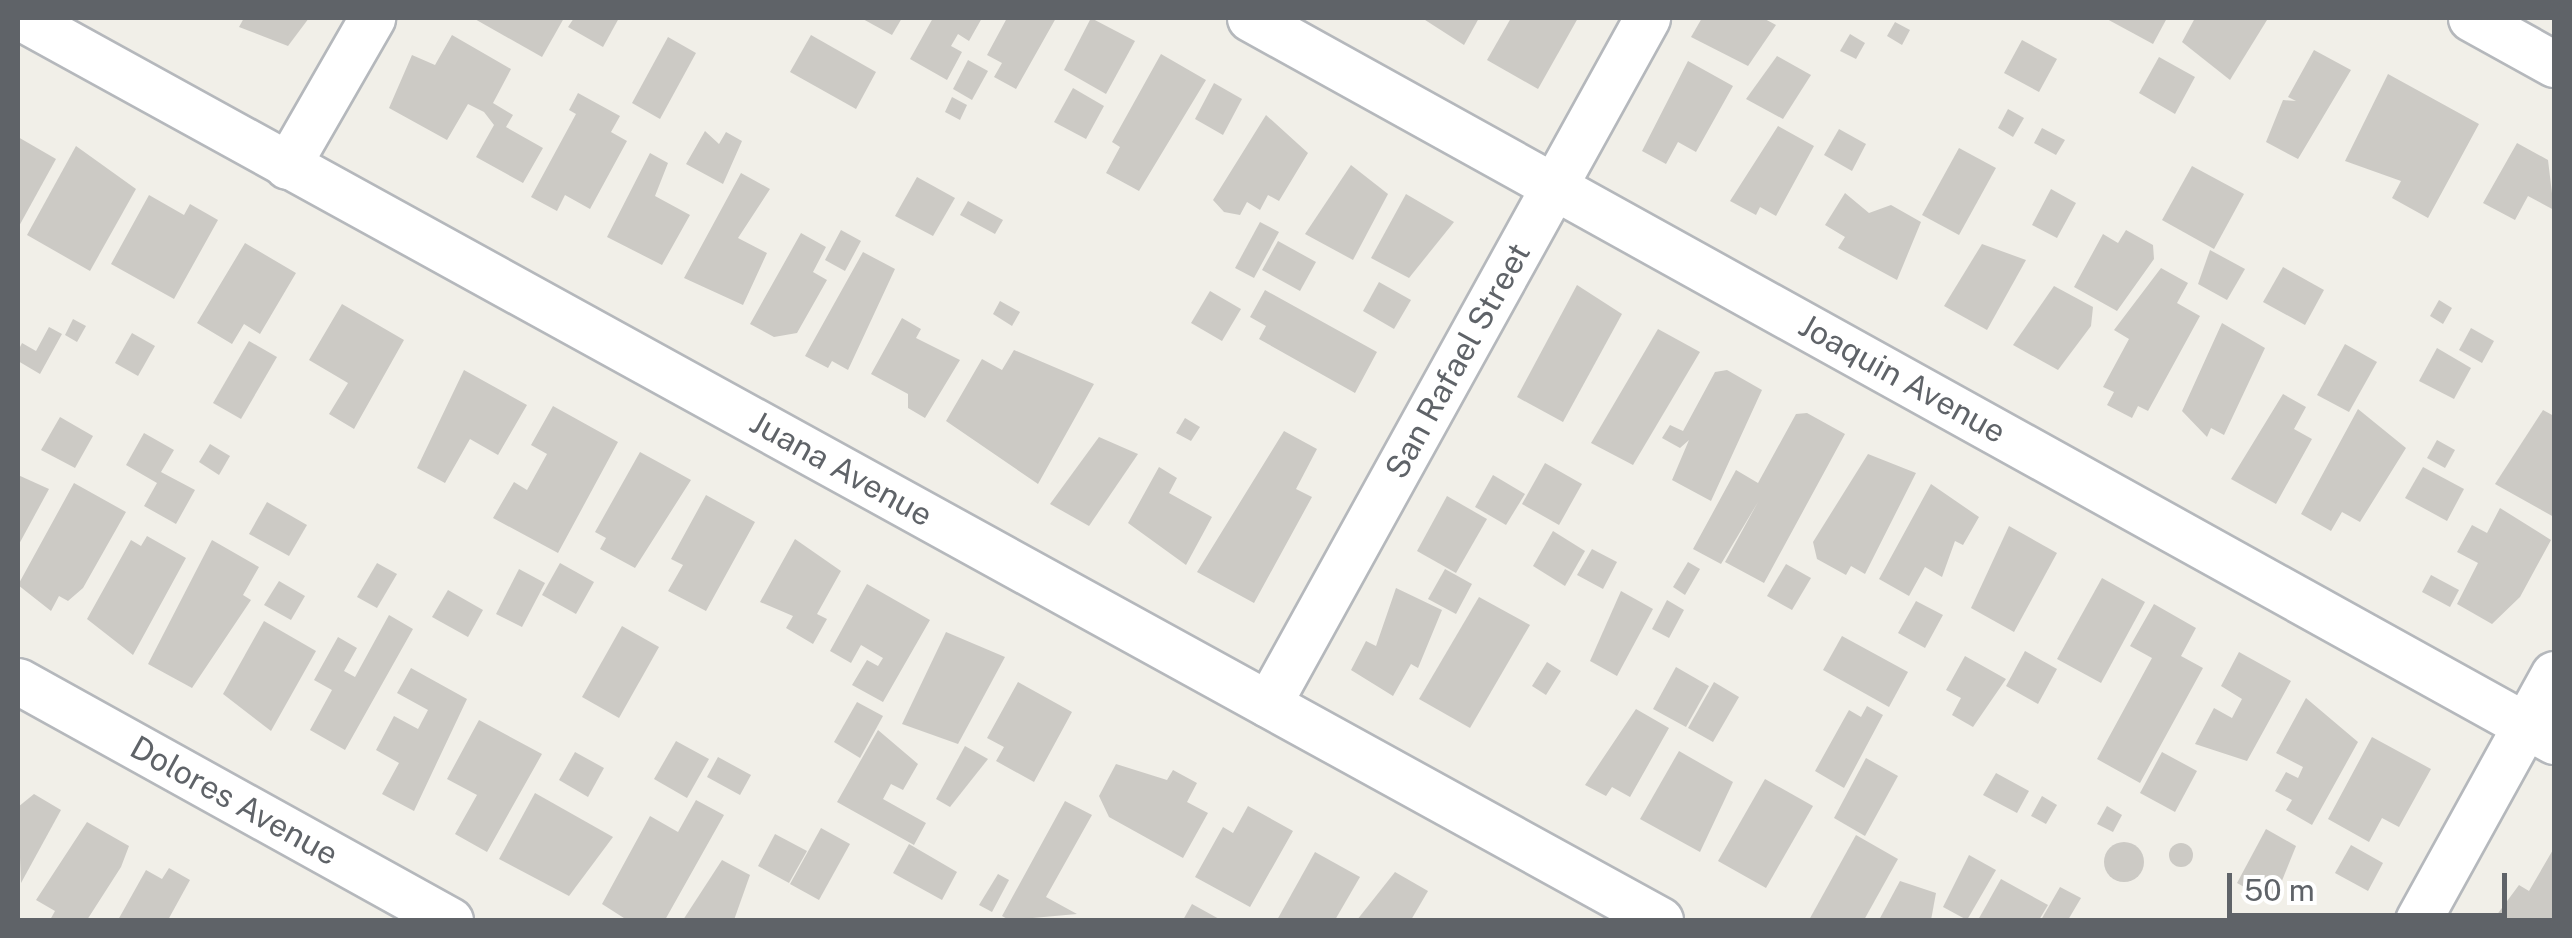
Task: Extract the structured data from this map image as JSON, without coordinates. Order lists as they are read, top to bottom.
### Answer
{
  "streets": {
    "street": [
      "San Rafael Street",
      "Joaquin Avenue",
      "Juana Avenue",
      "Dolores Avenue"
    ]
  },
  "crossings": [
    ["San Rafael Street", "Joaquin Avenue"],
    ["San Rafael Street", "Juana Avenue"]
  ],
  "scale_bar": "50 m"
}
